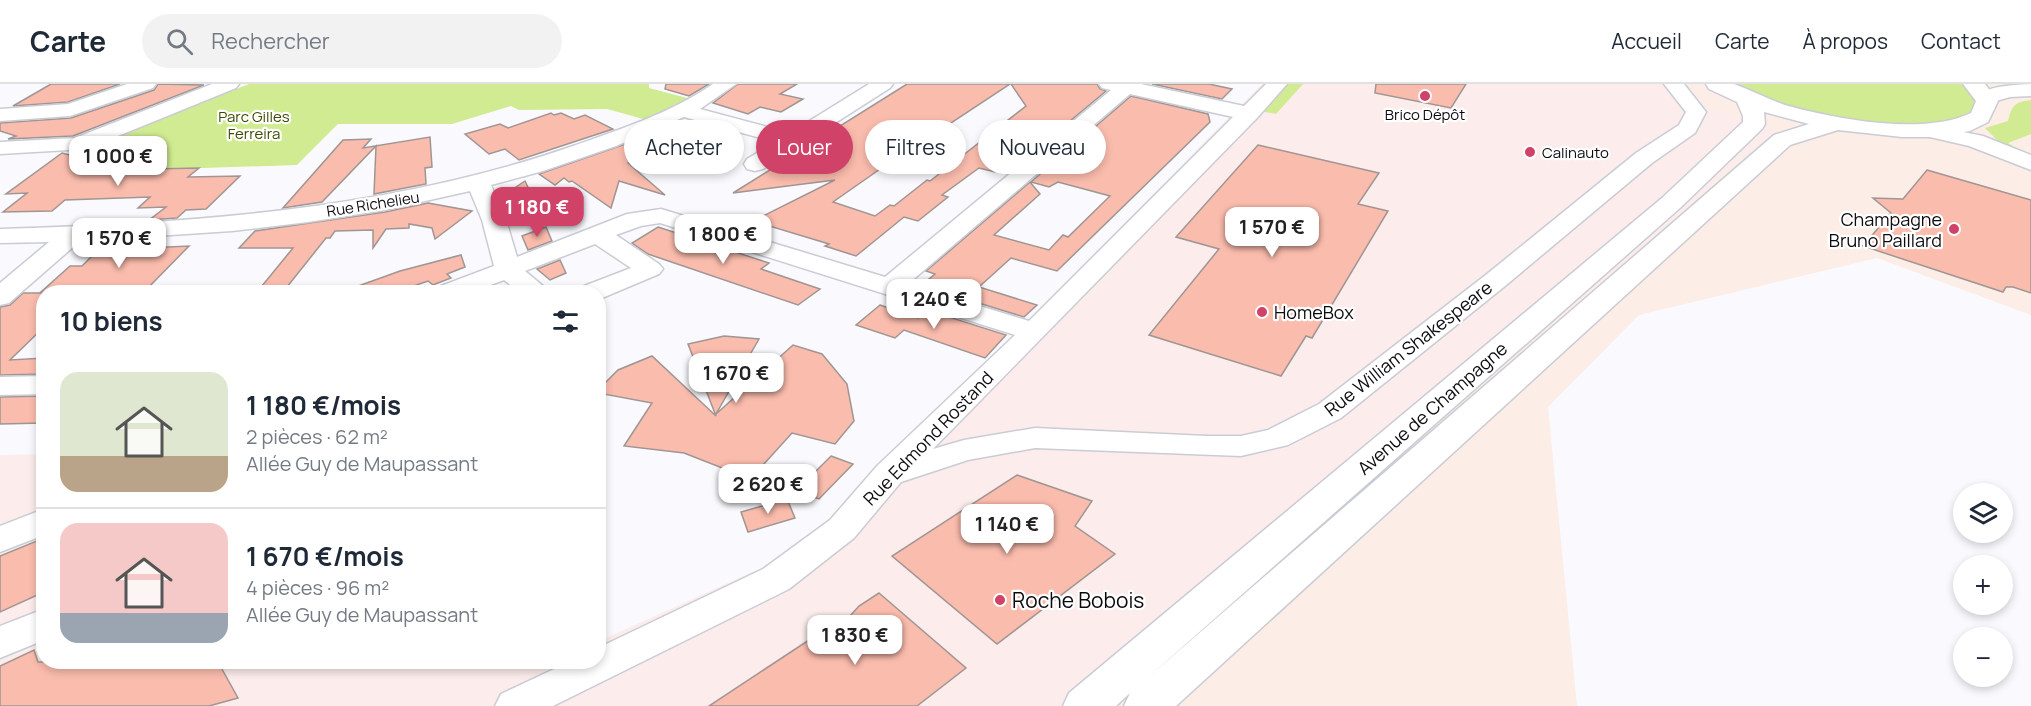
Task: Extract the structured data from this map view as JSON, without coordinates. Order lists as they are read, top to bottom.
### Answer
{
  "streets": {
    "main road": ["Avenue de Champagne"],
    "street": ["Rue Richelieu", "Rue William Shakespeare", "Rue Edmond Rostand"]
  },
  "crossings": [
    ["Rue William Shakespeare", "Rue Edmond Rostand"]
  ],
  "parks": ["Parc Gilles Ferreira"],
  "places": [
    "Brico Dépôt",
    "Calinauto",
    "Champagne Bruno Paillard",
    "HomeBox",
    "Roche Bobois"
  ],
  "page": {
    "header": "Carte",
    "search": "Rechercher",
    "nav": [
      "Accueil",
      "Carte",
      "À propos",
      "Contact"
    ],
    "chip": [
      "Acheter",
      "Louer",
      "Filtres",
      "Nouveau"
    ],
    "price": [
      "1 000 €",
      "1 180 €",
      "1 570 €",
      "1 800 €",
      "1 570 €",
      "1 240 €",
      "1 670 €",
      "2 620 €",
      "1 140 €",
      "1 830 €"
    ],
    "heading": "10 biens",
    "list": [
      {
        "name": "1 180 €/mois",
        "note": "2 pièces · 62 m² · Allée Guy de Maupassant"
      },
      {
        "name": "1 670 €/mois",
        "note": "4 pièces · 96 m² · Allée Guy de Maupassant"
      }
    ],
    "map_buttons": ["+", "−"]
  }
}
